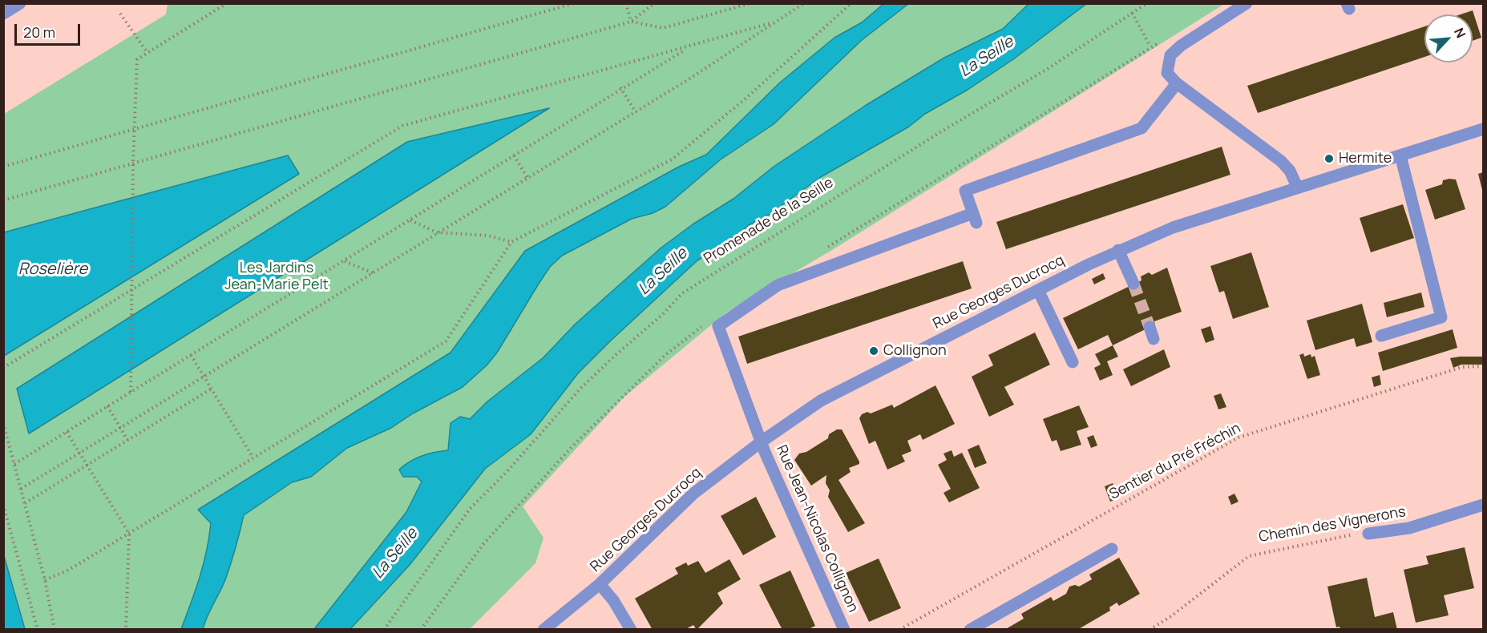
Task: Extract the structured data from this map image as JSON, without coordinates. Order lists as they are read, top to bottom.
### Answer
{
  "streets": {
    "street": ["Rue Georges Ducrocq", "Chemin des Vignerons", "Rue Jean-Nicolas Collignon"],
    "path": ["Promenade de la Seille", "Sentier du Pré Fréchin"]
  },
  "crossings": [
    ["Rue Georges Ducrocq", "Rue Jean-Nicolas Collignon"]
  ],
  "water": ["La Seille", "Roselière"],
  "parks": ["Les Jardins Jean-Marie Pelt"],
  "places": ["Hermite", "Collignon"],
  "scale_bar": "20 m",
  "north": "top right"
}
